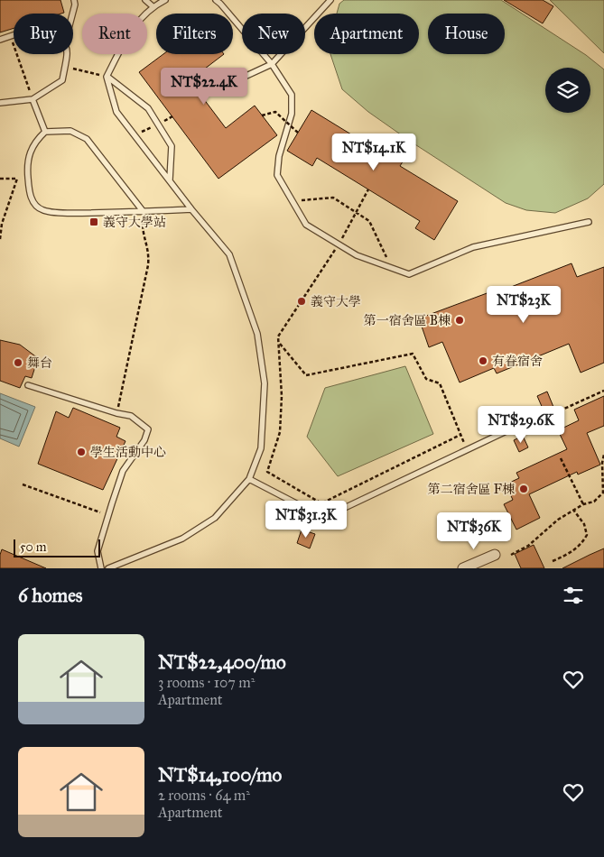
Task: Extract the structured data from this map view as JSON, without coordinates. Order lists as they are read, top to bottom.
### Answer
{
  "places": {
    "transit": ["義守大學站"],
    "other": [
      "義守大學",
      "第一宿舍區 B棟",
      "有眷宿舍",
      "舞台",
      "學生活動中心",
      "第二宿舍區 F棟"
    ]
  },
  "scale_bar": "50 m",
  "page": {
    "chip": [
      "Buy",
      "Rent",
      "Filters",
      "New",
      "Apartment",
      "House"
    ],
    "price": [
      "NT$22.4K",
      "NT$14.1K",
      "NT$23K",
      "NT$29.6K",
      "NT$31.3K",
      "NT$36K"
    ],
    "scale": "50 m",
    "heading": "6 homes",
    "list": [
      {
        "name": "NT$22,400/mo",
        "note": "3 rooms · 107 m² · Apartment"
      },
      {
        "name": "NT$14,100/mo",
        "note": "2 rooms · 64 m² · Apartment"
      }
    ]
  }
}
